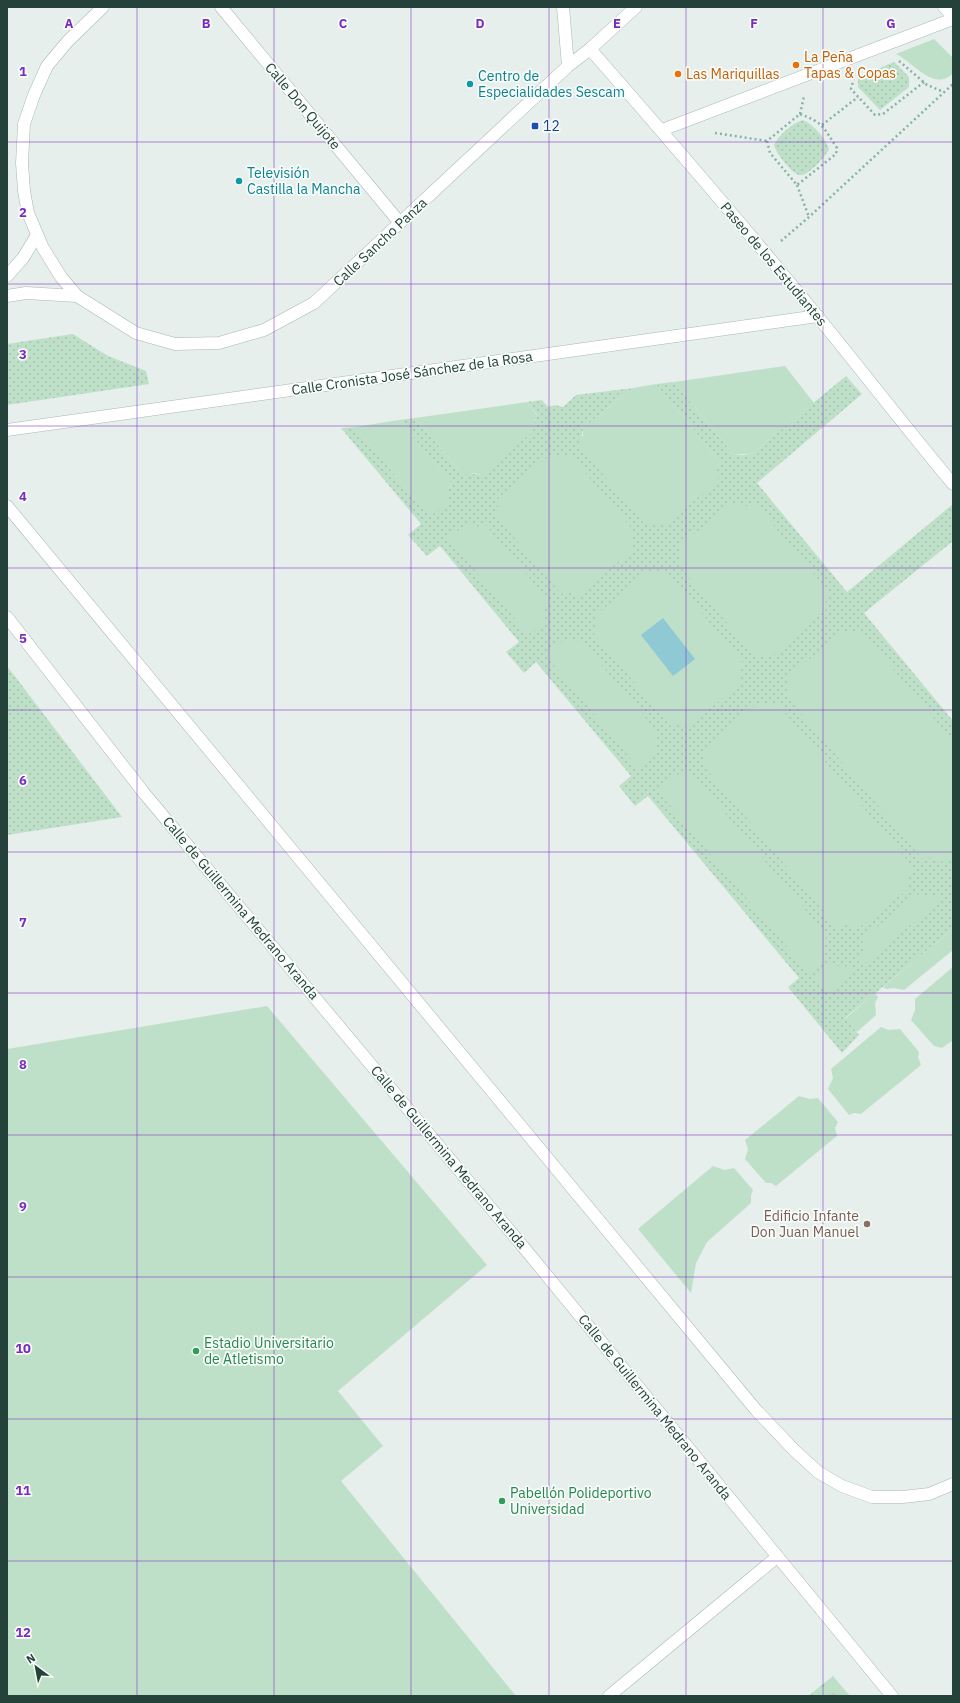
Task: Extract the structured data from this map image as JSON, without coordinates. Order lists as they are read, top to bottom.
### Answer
{
  "streets": {
    "street": [
      "Calle Don Quijote",
      "Calle Sancho Panza",
      "Paseo de los Estudiantes",
      "Calle Cronista José Sánchez de la Rosa",
      "Calle de Guillermina Medrano Aranda"
    ]
  },
  "crossings": [
    ["Calle Don Quijote", "Calle Sancho Panza"],
    ["Calle Sancho Panza", "Paseo de los Estudiantes"],
    ["Paseo de los Estudiantes", "Calle Cronista José Sánchez de la Rosa"]
  ],
  "places": {
    "other": [
      "La Peña Tapas & Copas",
      "Las Mariquillas",
      "Centro de Especialidades Sescam",
      "Televisión Castilla la Mancha",
      "Edificio Infante Don Juan Manuel",
      "Estadio Universitario de Atletismo",
      "Pabellón Polideportivo Universidad"
    ],
    "transit": ["12"]
  },
  "north": "top left",
  "grid": {
    "columns": [
      "A",
      "B",
      "C",
      "D",
      "E",
      "F",
      "G"
    ],
    "rows": [
      "1",
      "2",
      "3",
      "4",
      "5",
      "6",
      "7",
      "8",
      "9",
      "10",
      "11",
      "12"
    ]
  }
}
